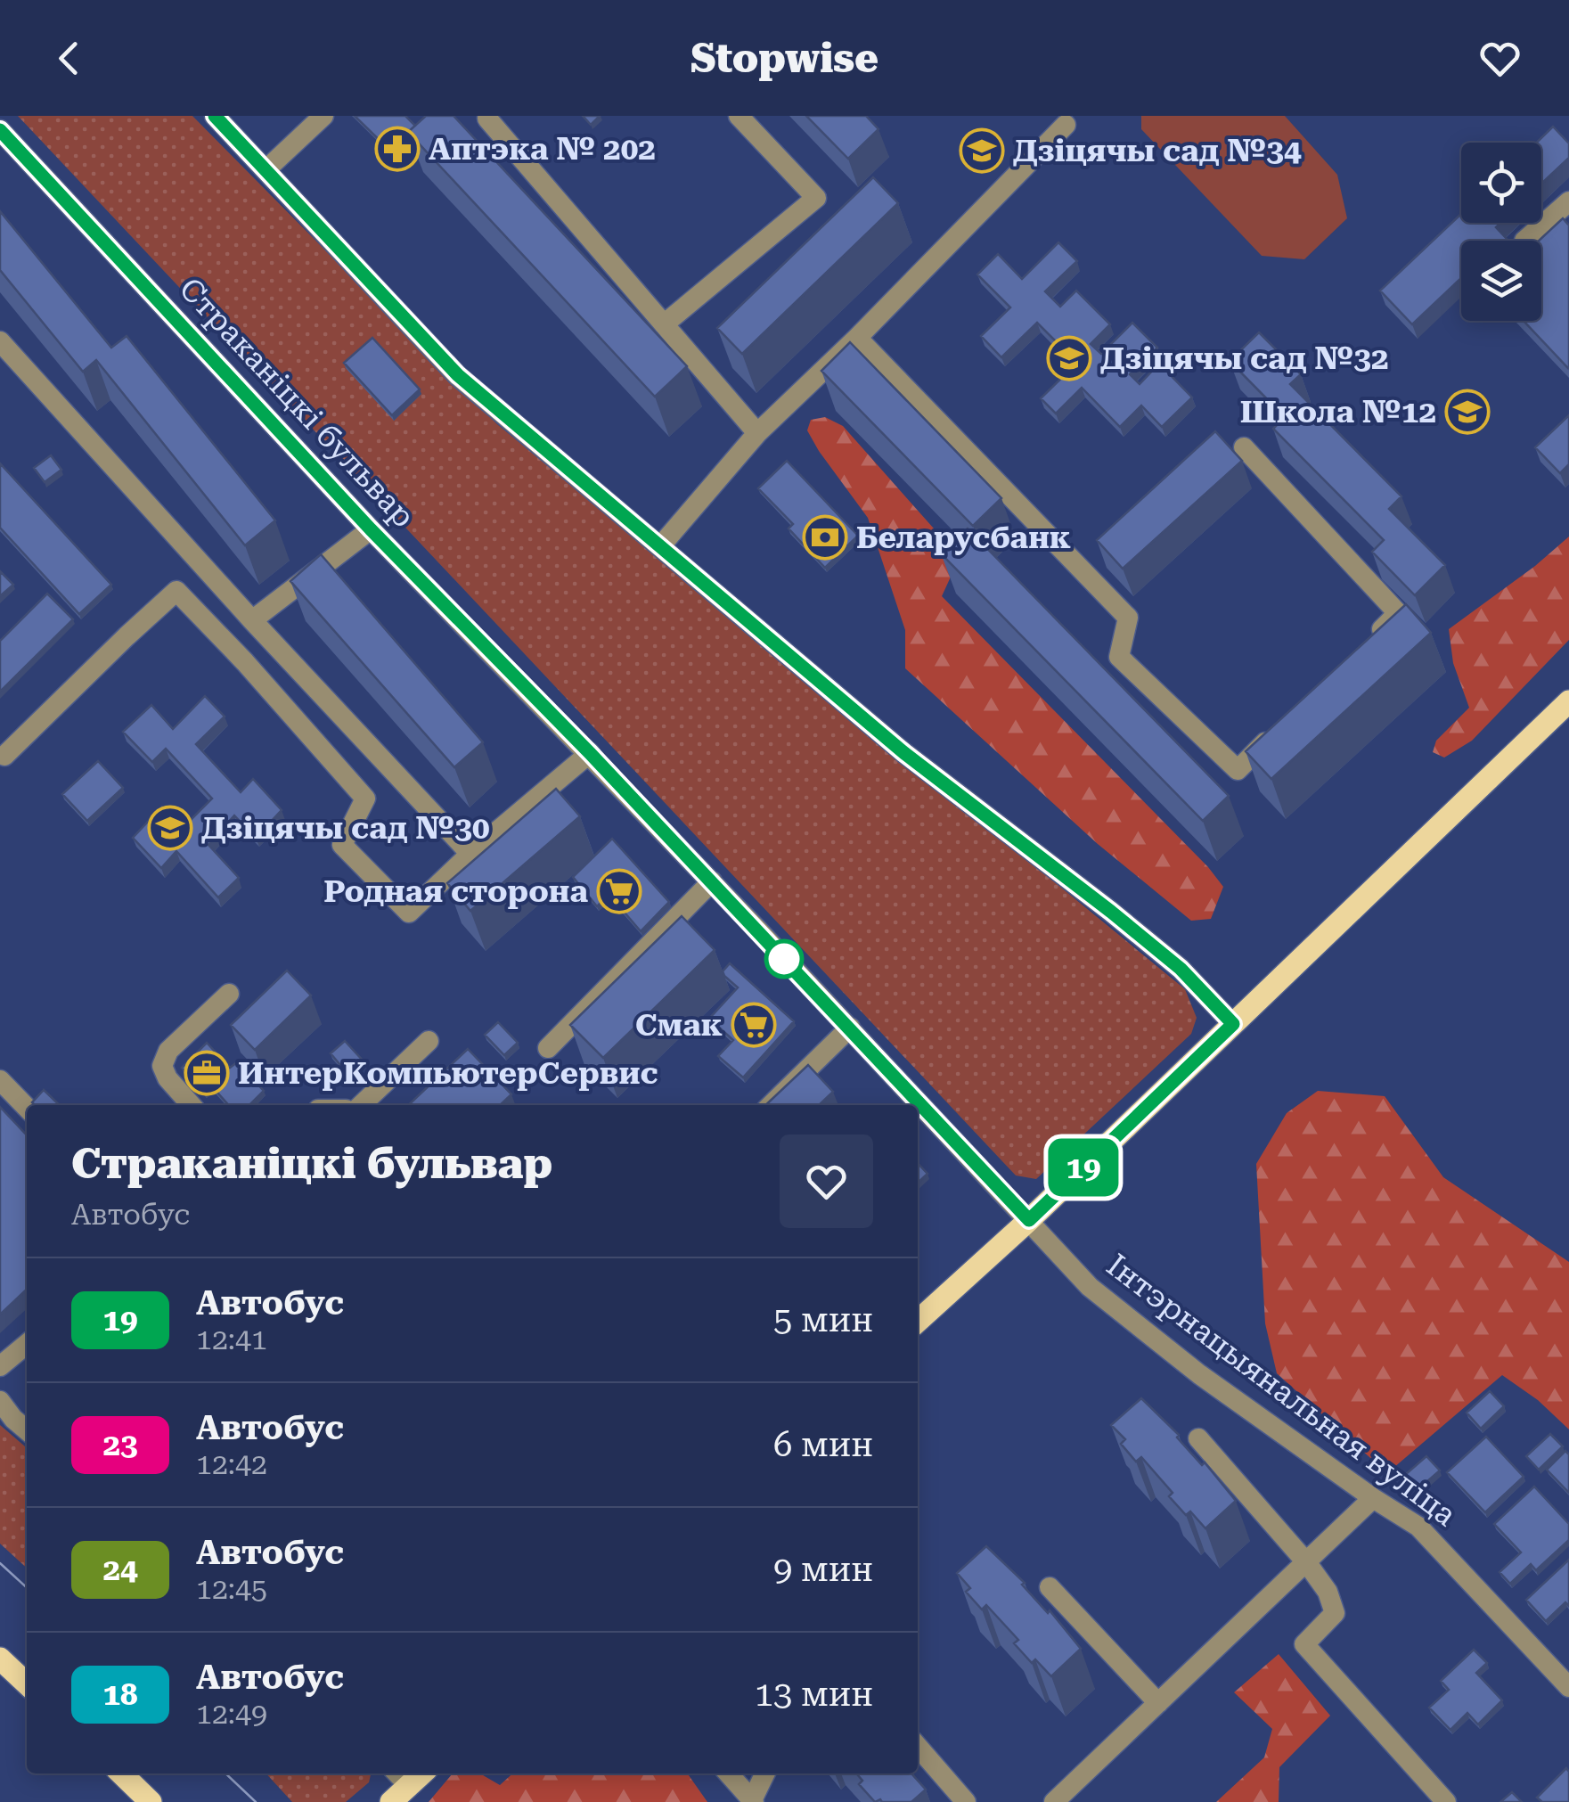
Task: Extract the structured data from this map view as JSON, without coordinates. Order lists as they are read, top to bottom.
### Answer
{
  "streets": {
    "street": ["Страканіцкі бульвар", "Інтэрнацыянальная вуліца"]
  },
  "crossings": [
    ["Страканіцкі бульвар", "Інтэрнацыянальная вуліца"]
  ],
  "places": {
    "pharmacy": ["Аптэка № 202"],
    "school or university": [
      "Дзіцячы сад №34",
      "Дзіцячы сад №32",
      "Школа №12",
      "Дзіцячы сад №30"
    ],
    "bank": ["Беларусбанк"],
    "supermarket": ["Родная сторона", "Смак"],
    "office": ["ИнтерКомпьютерСервис"]
  },
  "lines": ["bus line 19"],
  "page": {
    "header": "Stopwise",
    "on_map": "19",
    "heading": ["Страканіцкі бульвар", "Автобус"],
    "list": [
      {
        "mark": "19",
        "name": "Автобус",
        "note": "12:41",
        "value": "5 мин"
      },
      {
        "mark": "23",
        "name": "Автобус",
        "note": "12:42",
        "value": "6 мин"
      },
      {
        "mark": "24",
        "name": "Автобус",
        "note": "12:45",
        "value": "9 мин"
      },
      {
        "mark": "18",
        "name": "Автобус",
        "note": "12:49",
        "value": "13 мин"
      }
    ]
  }
}
